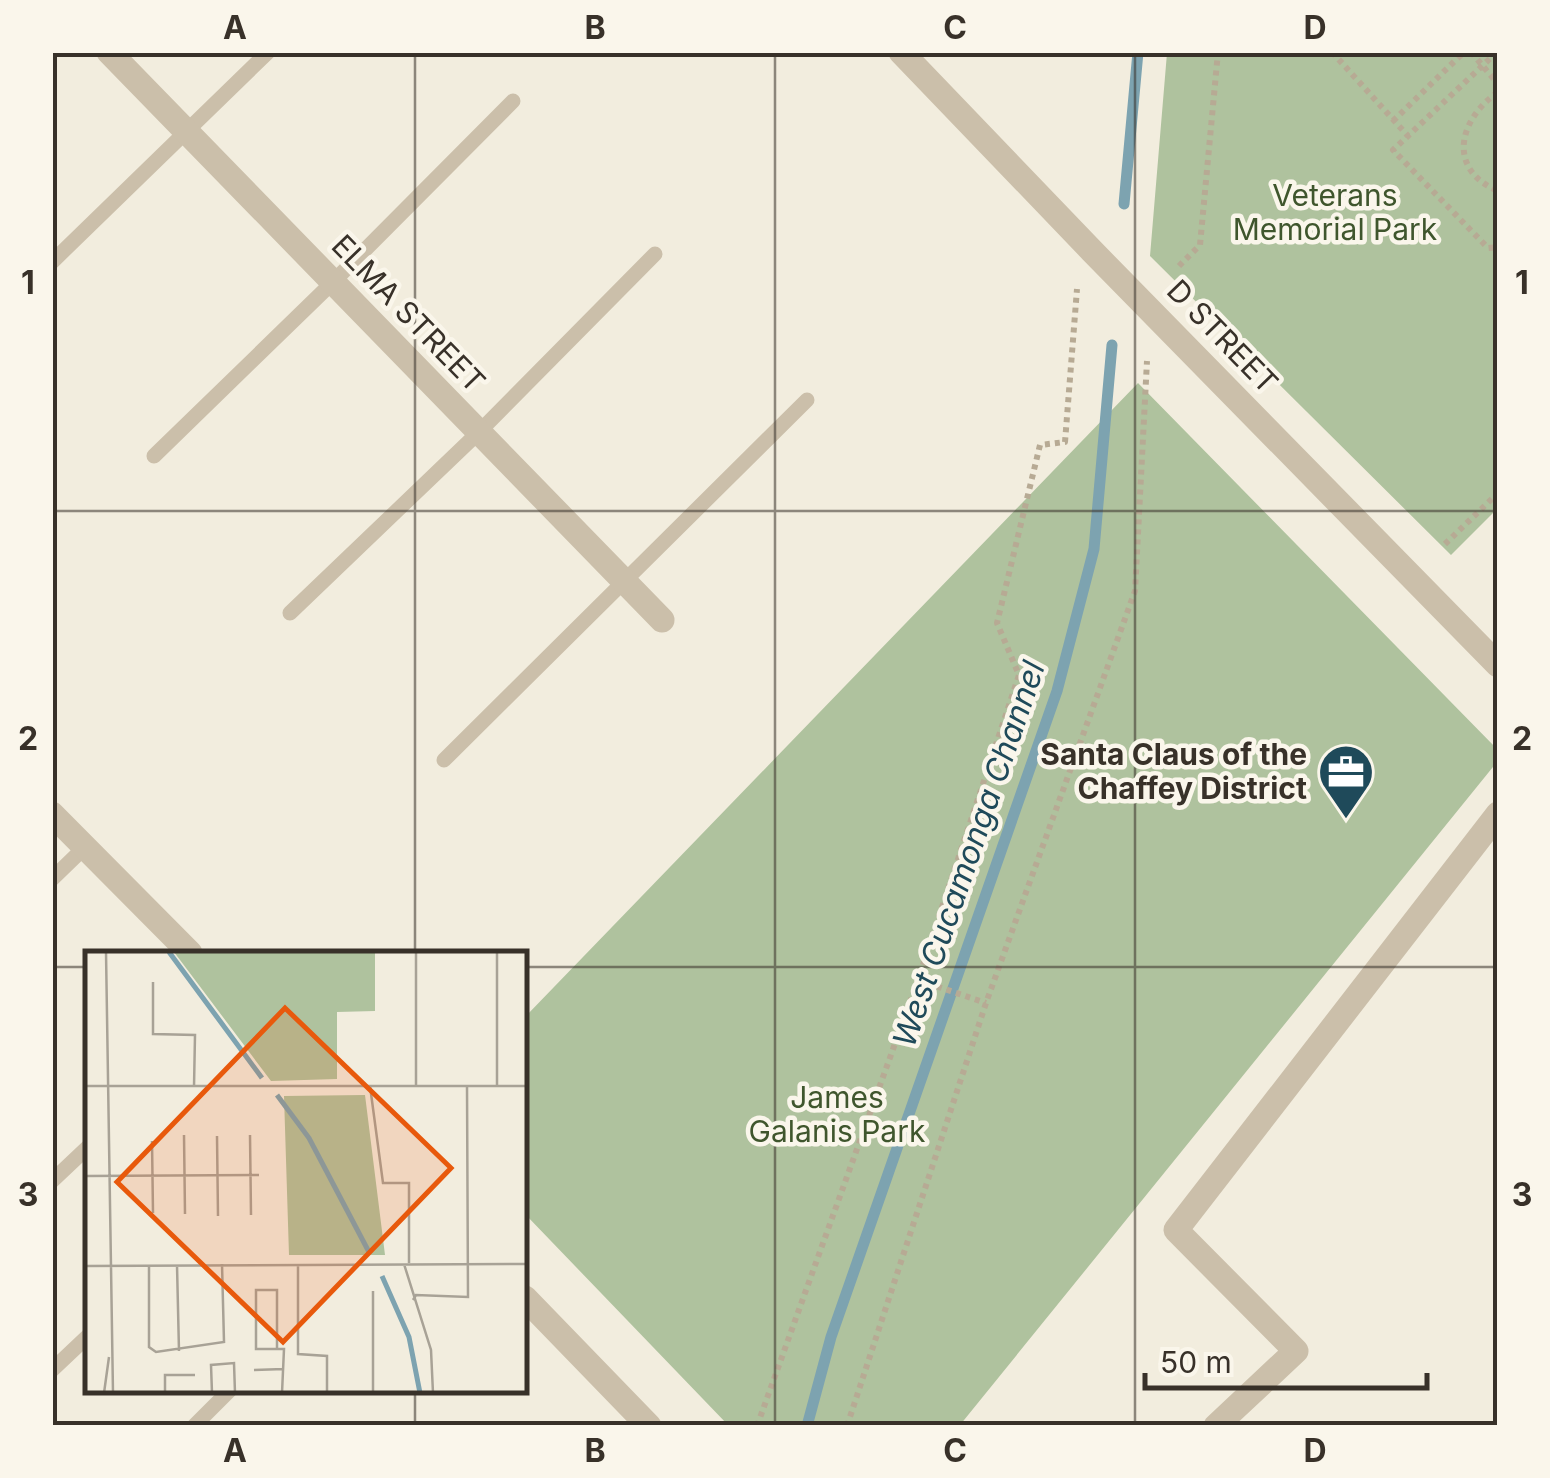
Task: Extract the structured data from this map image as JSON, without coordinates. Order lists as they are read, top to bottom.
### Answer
{
  "streets": {
    "street": ["ELMA STREET", "D STREET"]
  },
  "water": ["West Cucamonga Channel"],
  "parks": ["Veterans Memorial Park", "James Galanis Park"],
  "places": {
    "office": ["Santa Claus of the Chaffey District"]
  },
  "scale_bar": "50 m",
  "grid": {
    "columns": [
      "A",
      "B",
      "C",
      "D"
    ],
    "rows": ["1", "2", "3"]
  }
}
